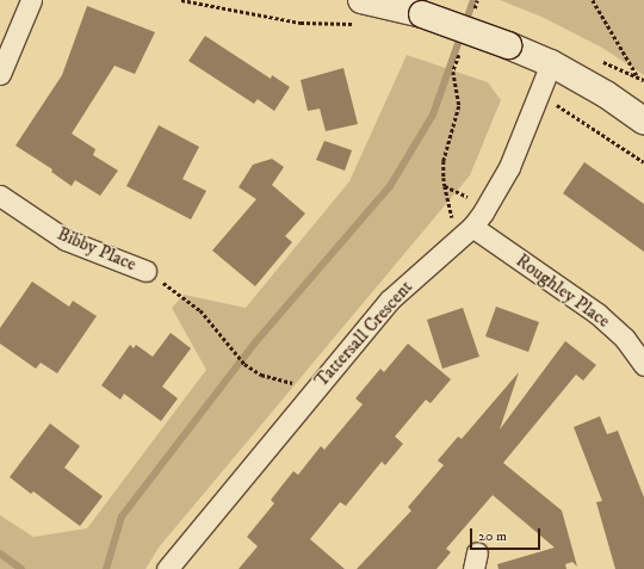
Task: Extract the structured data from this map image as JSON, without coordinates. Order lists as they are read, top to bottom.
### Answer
{
  "streets": {
    "street": ["Bibby Place", "Roughley Place", "Tattersall Crescent"]
  },
  "crossings": [
    ["Roughley Place", "Tattersall Crescent"]
  ],
  "scale_bar": "20 m"
}
